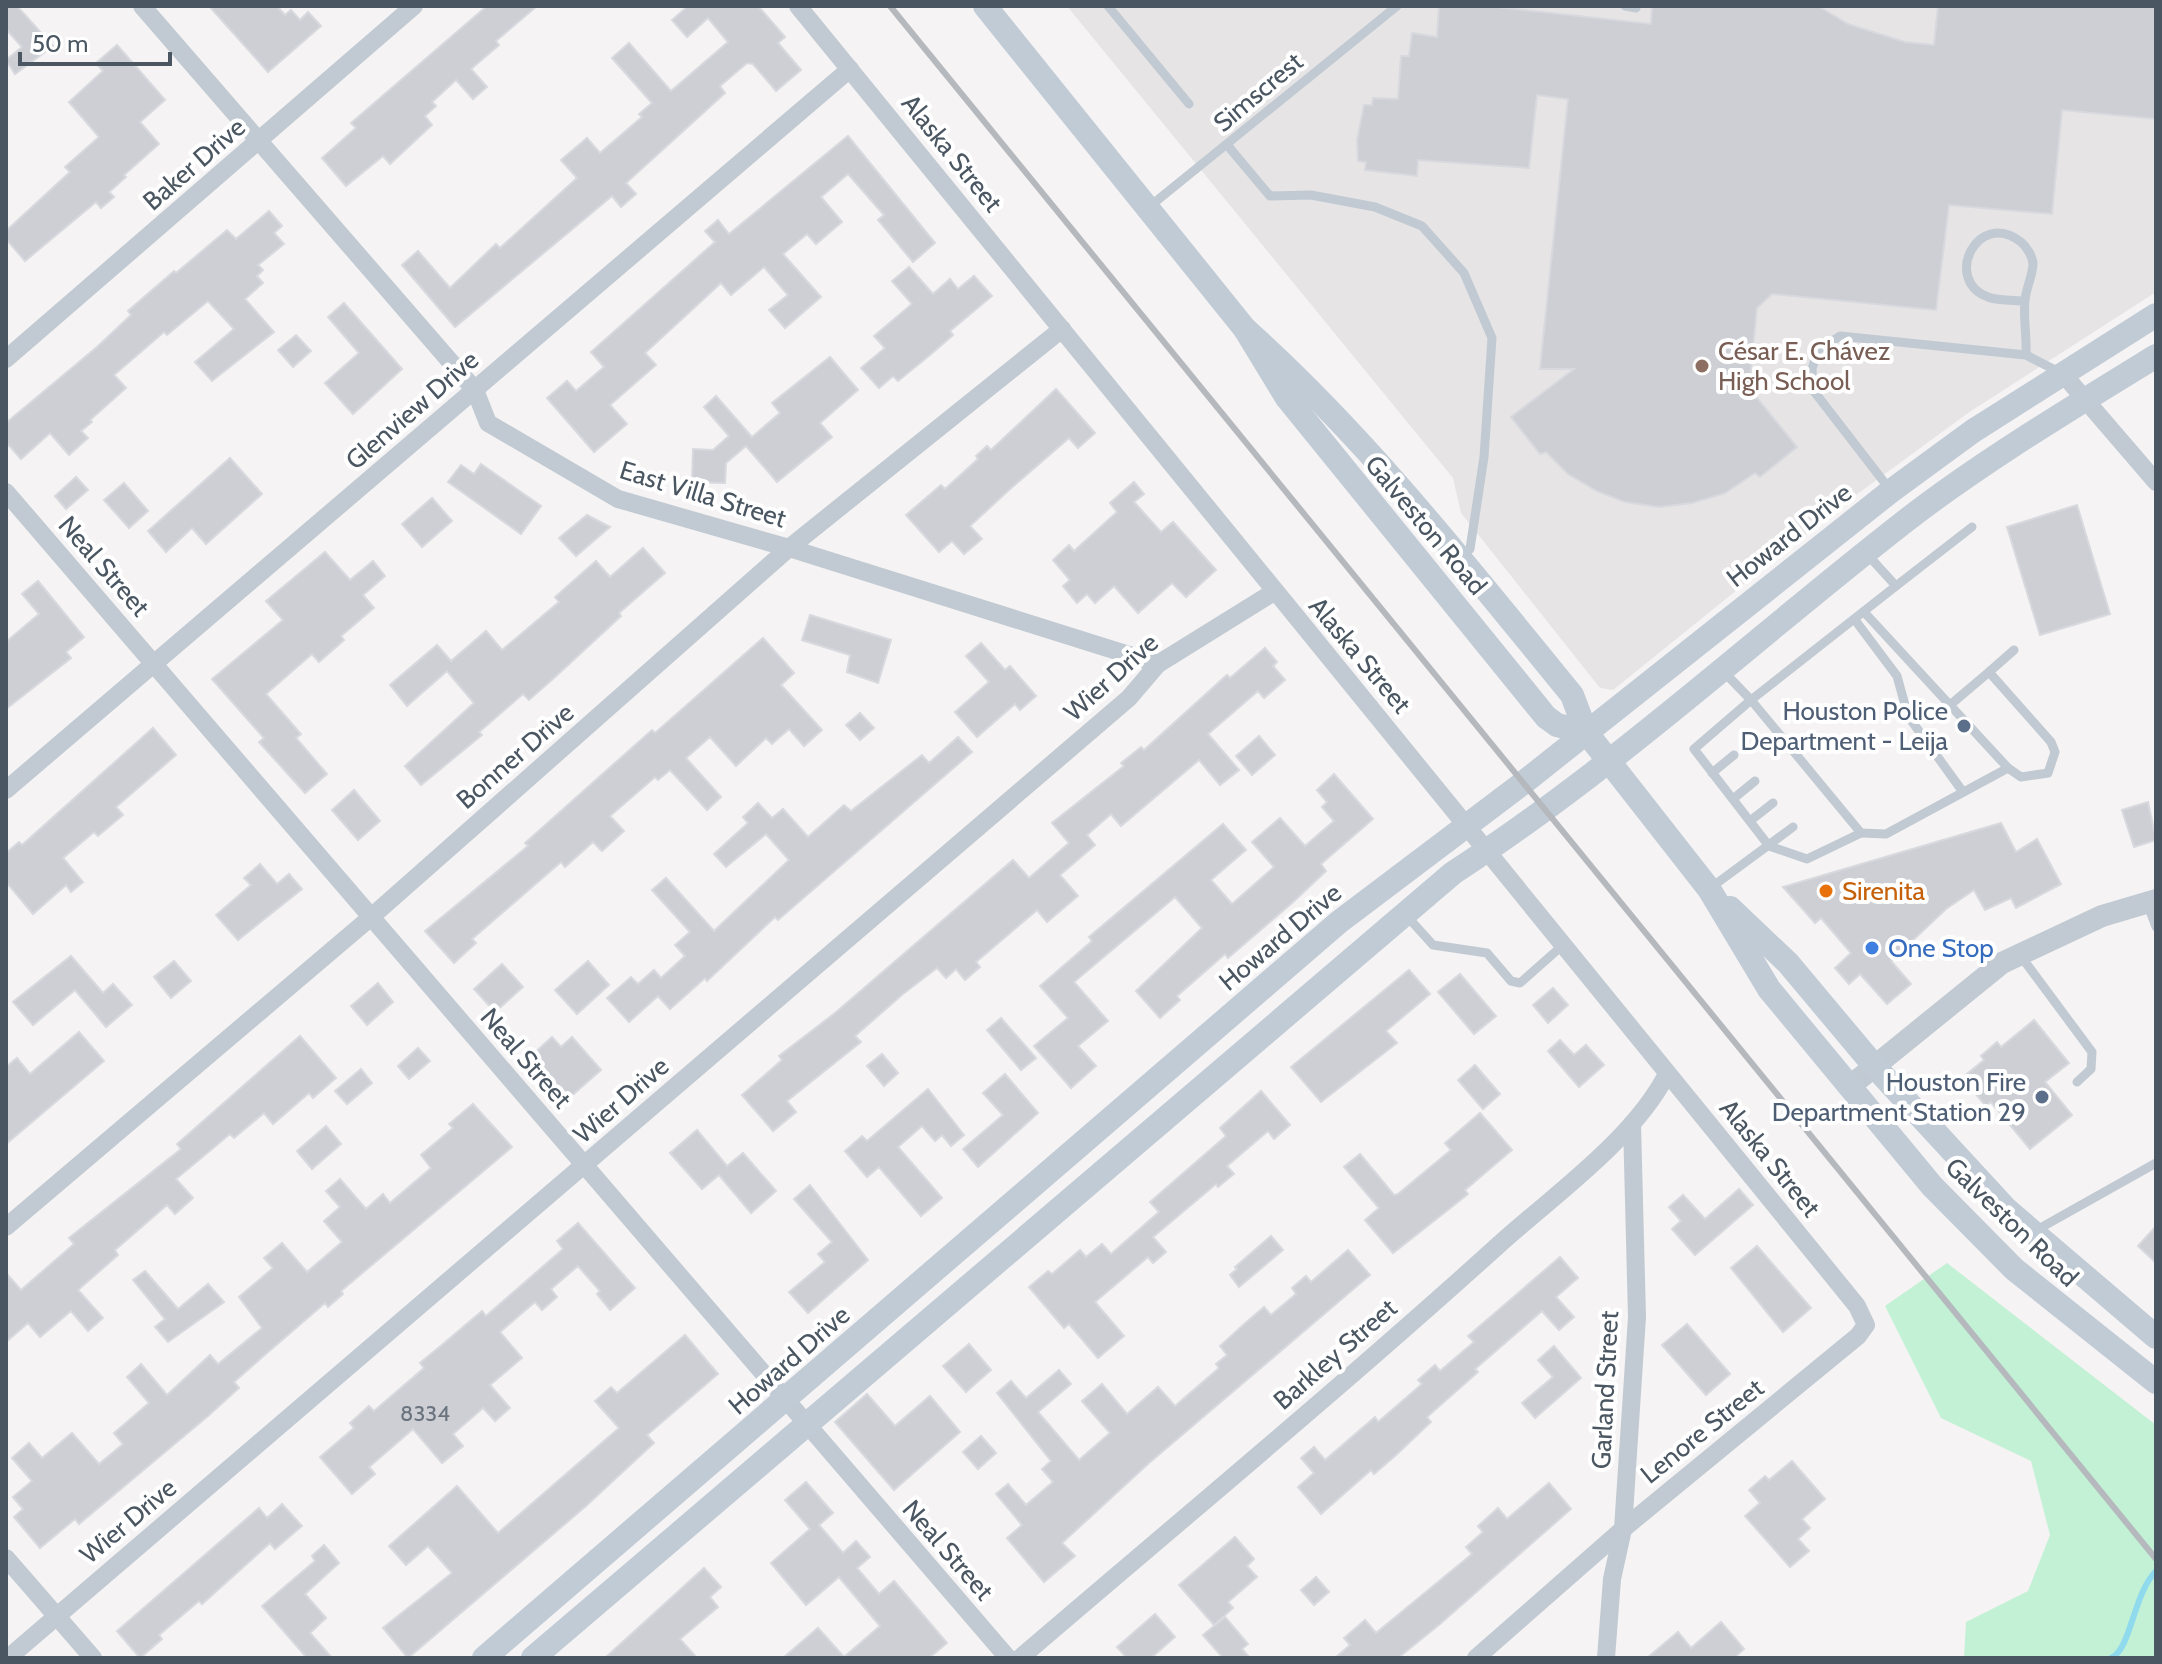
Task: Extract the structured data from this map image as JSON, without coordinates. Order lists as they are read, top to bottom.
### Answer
{
  "streets": {
    "main road": ["Galveston Road", "Howard Drive"],
    "street": [
      "Alaska Street",
      "Baker Drive",
      "Glenview Drive",
      "East Villa Street",
      "Neal Street",
      "Wier Drive",
      "Bonner Drive",
      "Barkley Street",
      "Garland Street",
      "Lenore Street"
    ],
    "lane": ["Simscrest"]
  },
  "crossings": [
    ["Simscrest", "Galveston Road"],
    ["Alaska Street", "Glenview Drive"],
    ["Alaska Street", "Howard Drive"],
    ["Alaska Street", "Wier Drive"],
    ["Alaska Street", "Bonner Drive"],
    ["Alaska Street", "Barkley Street"],
    ["Alaska Street", "Lenore Street"],
    ["Baker Drive", "East Villa Street"],
    ["Glenview Drive", "East Villa Street"],
    ["Glenview Drive", "Neal Street"],
    ["East Villa Street", "Wier Drive"],
    ["East Villa Street", "Bonner Drive"],
    ["Galveston Road", "Howard Drive"],
    ["Howard Drive", "Neal Street"],
    ["Neal Street", "Wier Drive"],
    ["Neal Street", "Bonner Drive"],
    ["Barkley Street", "Garland Street"],
    ["Garland Street", "Lenore Street"]
  ],
  "places": [
    "César E. Chávez High School",
    "Houston Police Department - Leija",
    "Sirenita",
    "One Stop",
    "Houston Fire Department Station 29"
  ],
  "house_numbers": ["8334"],
  "scale_bar": "50 m"
}
